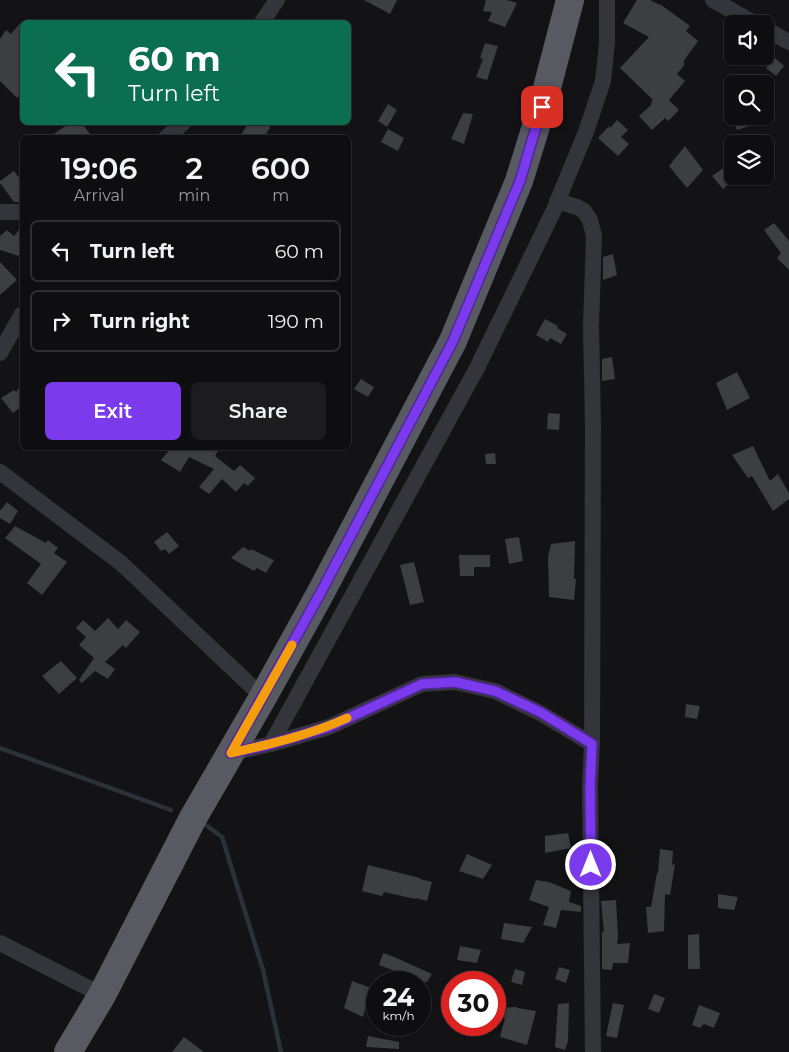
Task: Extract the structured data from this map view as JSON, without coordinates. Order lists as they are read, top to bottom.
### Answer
{
  "page": {
    "turn": ["60 m", "Turn left"],
    "eta": [
      "19:06",
      "Arrival",
      "2",
      "min",
      "600",
      "m"
    ],
    "list": [
      {
        "name": "Turn left",
        "value": "60 m"
      },
      {
        "name": "Turn right",
        "value": "190 m"
      }
    ],
    "buttons": ["Exit", "Share"],
    "speed": "24 km/h",
    "limit": "30"
  }
}
